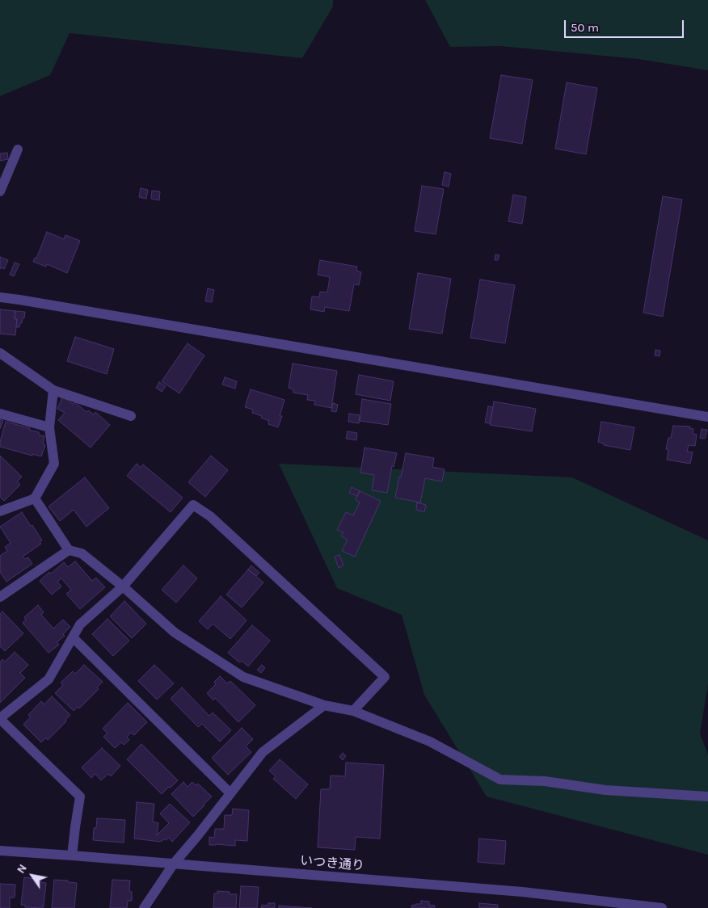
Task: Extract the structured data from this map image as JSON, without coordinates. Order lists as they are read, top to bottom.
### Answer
{
  "streets": {
    "street": ["いつき通り"]
  },
  "scale_bar": "50 m",
  "north": "top left"
}
